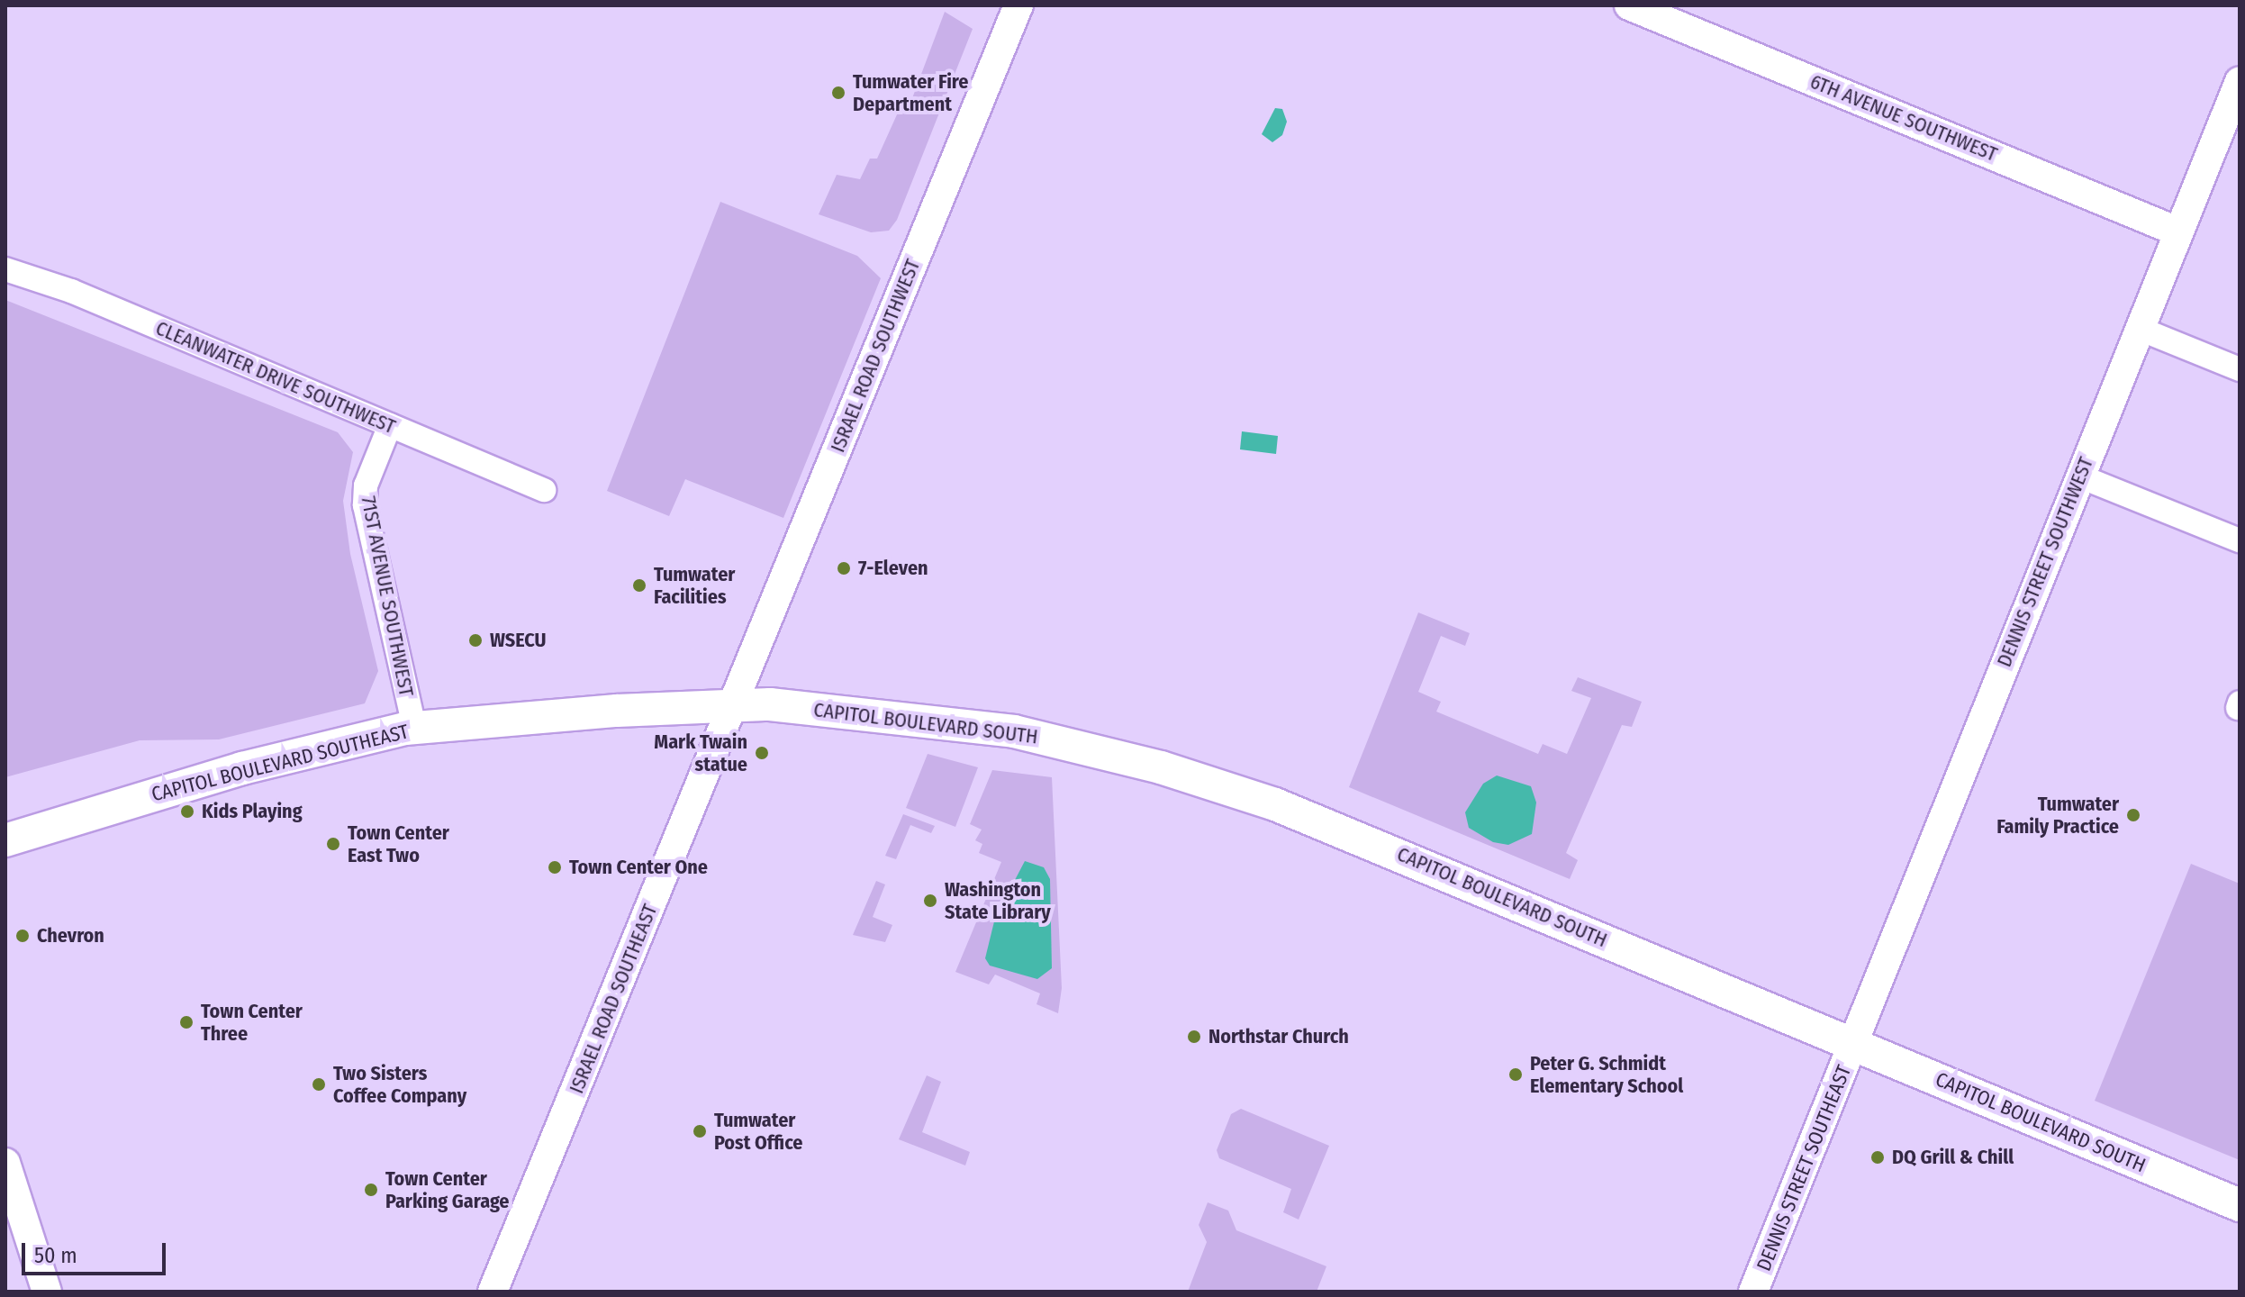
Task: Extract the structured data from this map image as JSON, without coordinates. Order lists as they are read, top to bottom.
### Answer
{
  "streets": {
    "main road": ["CAPITOL BOULEVARD SOUTH", "CAPITOL BOULEVARD SOUTHEAST"],
    "street": [
      "6TH AVENUE SOUTHWEST",
      "ISRAEL ROAD SOUTHWEST",
      "CLEANWATER DRIVE SOUTHWEST",
      "DENNIS STREET SOUTHWEST",
      "71ST AVENUE SOUTHWEST",
      "ISRAEL ROAD SOUTHEAST",
      "DENNIS STREET SOUTHEAST"
    ]
  },
  "crossings": [
    ["6TH AVENUE SOUTHWEST", "DENNIS STREET SOUTHWEST"],
    ["ISRAEL ROAD SOUTHWEST", "CAPITOL BOULEVARD SOUTH"],
    ["ISRAEL ROAD SOUTHWEST", "CAPITOL BOULEVARD SOUTHEAST"],
    ["ISRAEL ROAD SOUTHWEST", "ISRAEL ROAD SOUTHEAST"],
    ["CLEANWATER DRIVE SOUTHWEST", "71ST AVENUE SOUTHWEST"],
    ["DENNIS STREET SOUTHWEST", "CAPITOL BOULEVARD SOUTH"],
    ["DENNIS STREET SOUTHWEST", "DENNIS STREET SOUTHEAST"],
    ["71ST AVENUE SOUTHWEST", "CAPITOL BOULEVARD SOUTHEAST"],
    ["CAPITOL BOULEVARD SOUTH", "CAPITOL BOULEVARD SOUTHEAST"],
    ["CAPITOL BOULEVARD SOUTH", "ISRAEL ROAD SOUTHEAST"],
    ["CAPITOL BOULEVARD SOUTH", "DENNIS STREET SOUTHEAST"],
    ["CAPITOL BOULEVARD SOUTHEAST", "ISRAEL ROAD SOUTHEAST"]
  ],
  "places": [
    "Tumwater Fire Department",
    "7-Eleven",
    "Tumwater Facilities",
    "WSECU",
    "Mark Twain statue",
    "Kids Playing",
    "Tumwater Family Practice",
    "Town Center East Two",
    "Town Center One",
    "Washington State Library",
    "Chevron",
    "Town Center Three",
    "Northstar Church",
    "Peter G. Schmidt Elementary School",
    "Two Sisters Coffee Company",
    "Tumwater Post Office",
    "DQ Grill & Chill",
    "Town Center Parking Garage"
  ],
  "scale_bar": "50 m"
}
